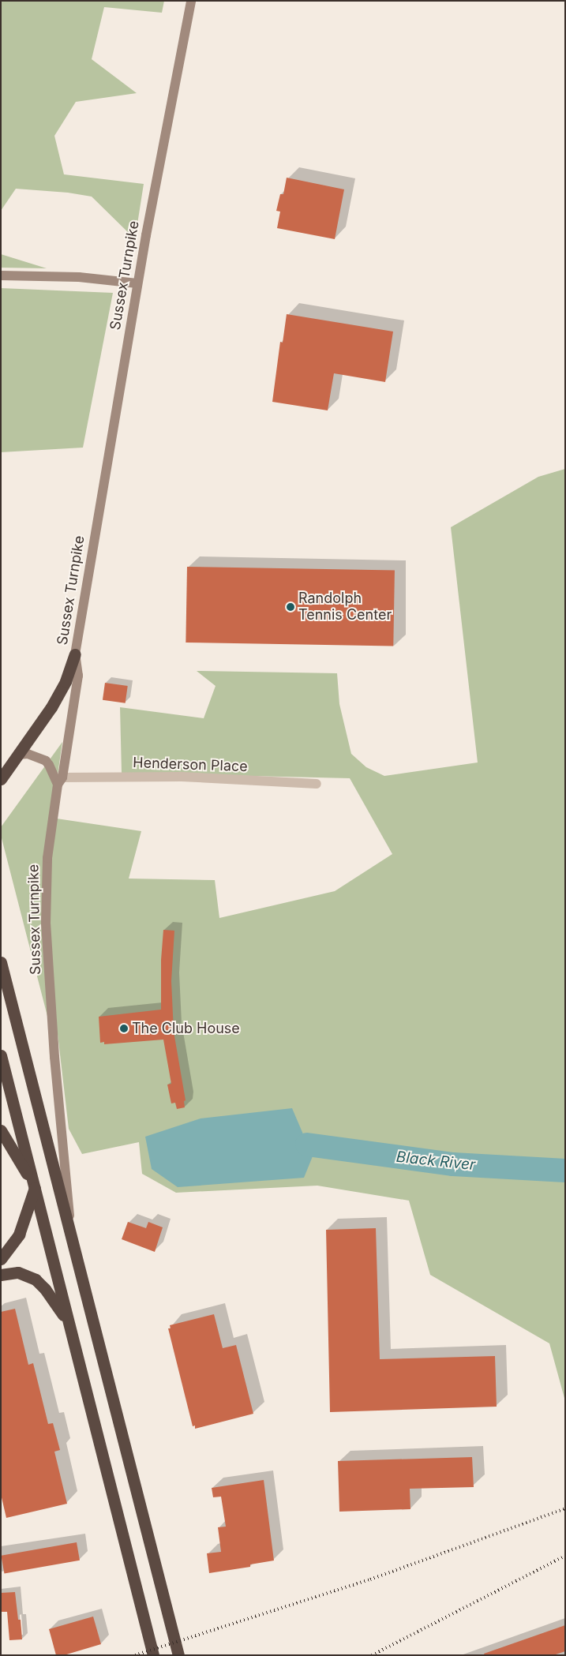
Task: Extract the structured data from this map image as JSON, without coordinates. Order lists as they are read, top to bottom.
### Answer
{
  "streets": {
    "main road": ["Sussex Turnpike"],
    "street": ["Henderson Place"]
  },
  "crossings": [
    ["Sussex Turnpike", "Henderson Place"]
  ],
  "water": ["Black River"],
  "places": ["Randolph Tennis Center", "The Club House"]
}
